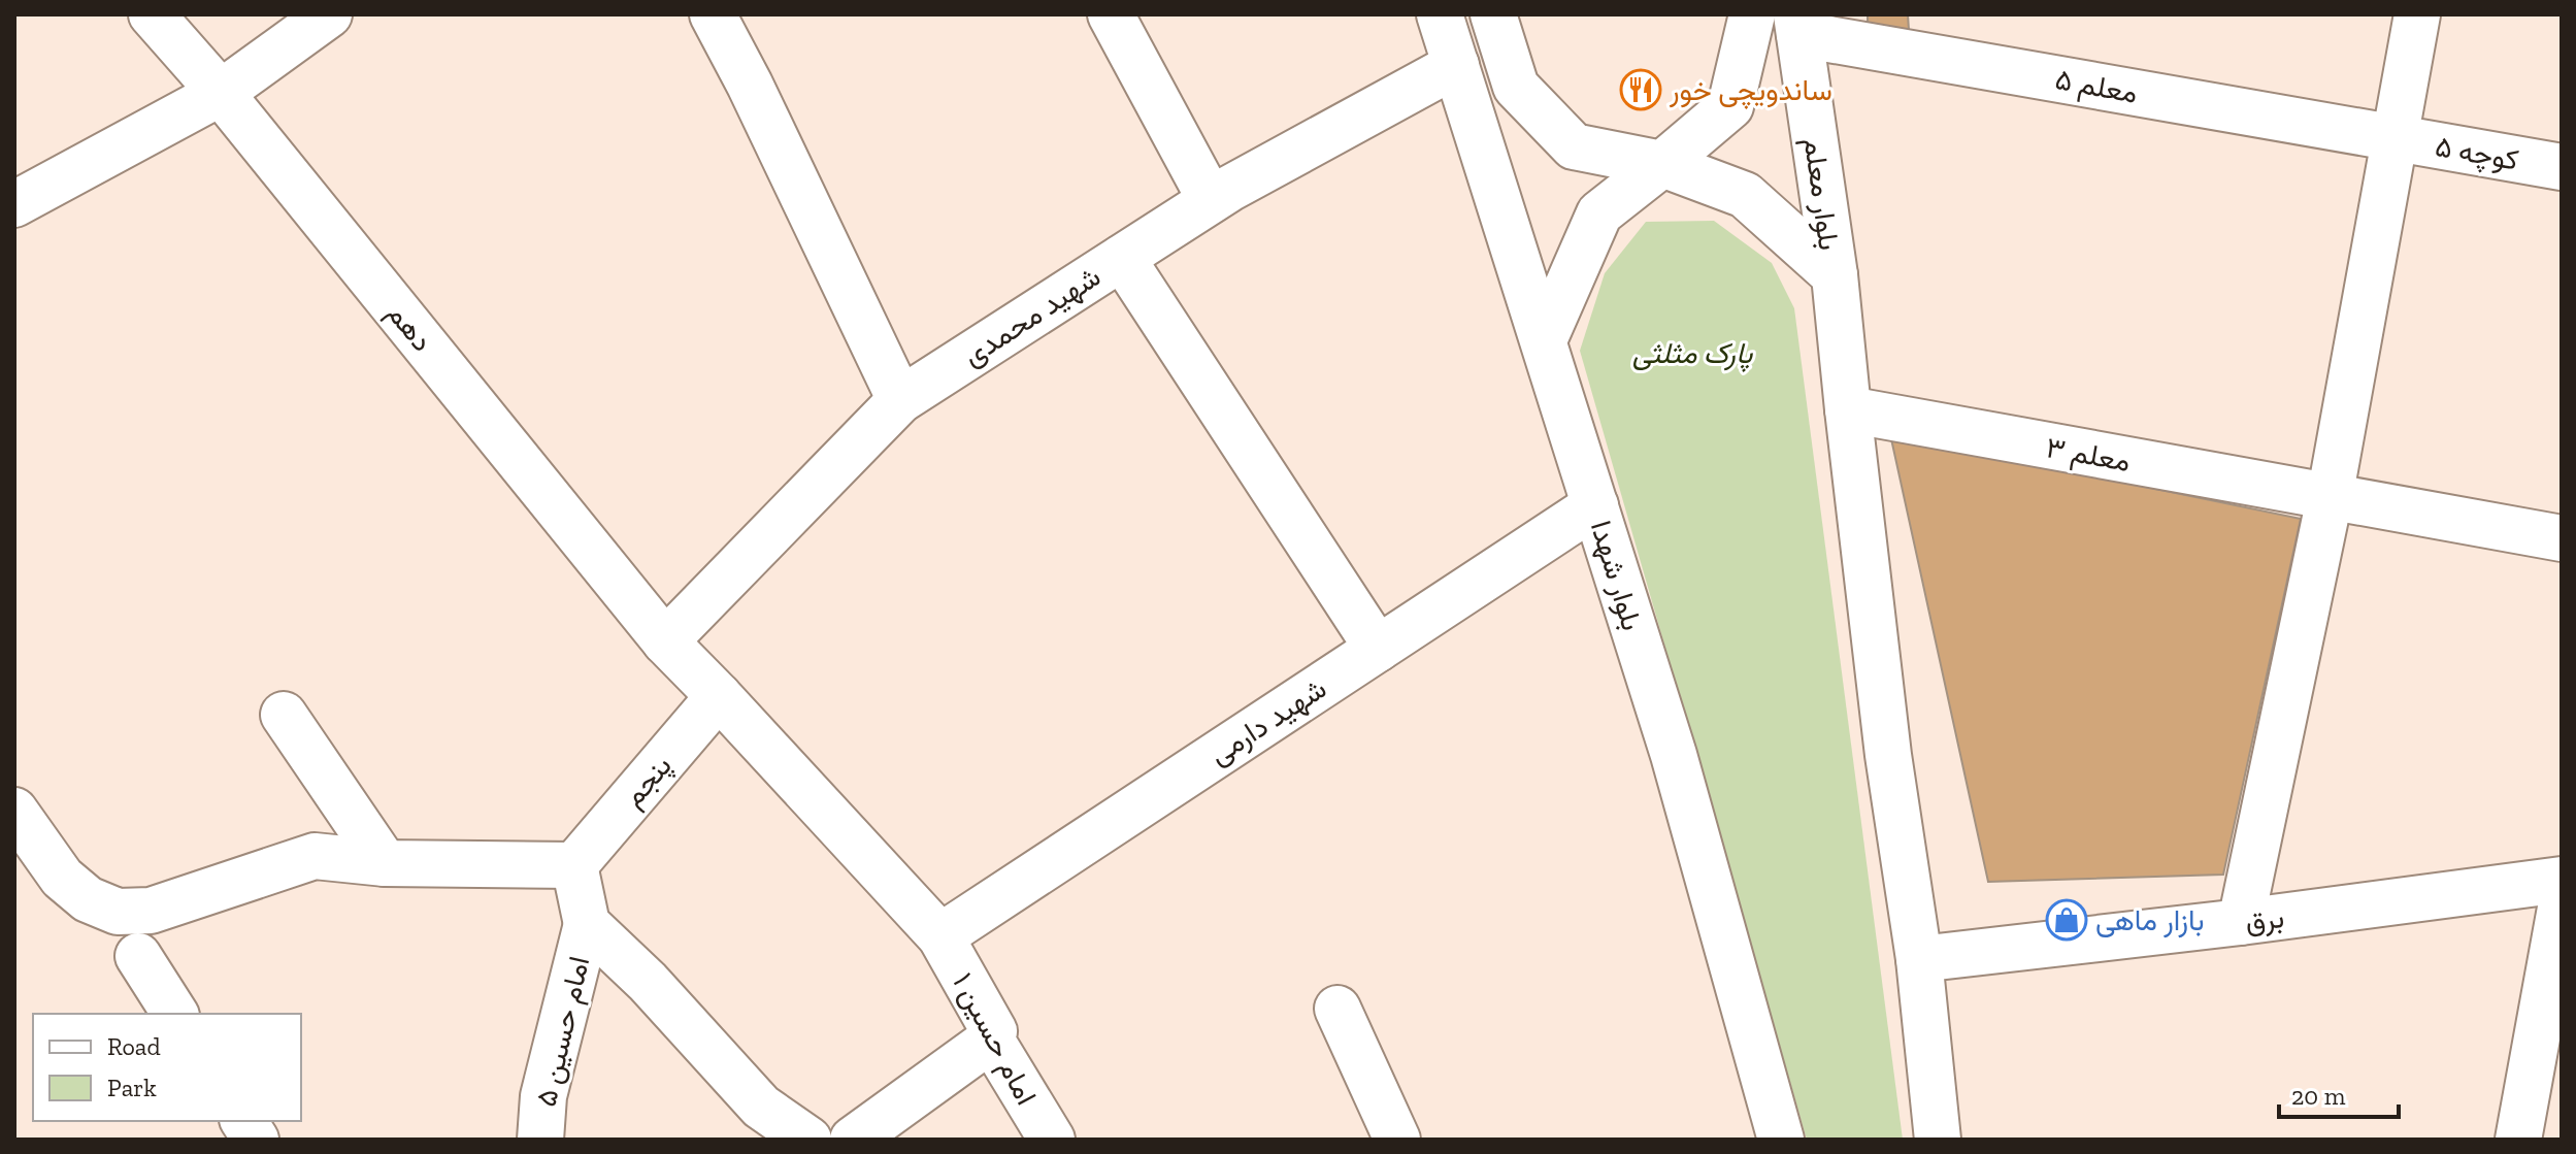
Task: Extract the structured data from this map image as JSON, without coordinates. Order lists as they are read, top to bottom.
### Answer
{
  "streets": {
    "street": [
      "معلم ۵",
      "کوچه ۵",
      "بلوار معلم",
      "شهید محمدی",
      "دهم",
      "معلم ۳",
      "بلوار شهدا",
      "شهید دارمی",
      "پنجم",
      "برق",
      "امام حسین ۵",
      "امام حسین ۱"
    ]
  },
  "crossings": [
    ["معلم ۵", "کوچه ۵"],
    ["معلم ۵", "بلوار معلم"],
    ["شهید محمدی", "دهم"],
    ["شهید محمدی", "بلوار شهدا"],
    ["دهم", "شهید دارمی"],
    ["دهم", "پنجم"],
    ["دهم", "امام حسین ۱"],
    ["بلوار شهدا", "شهید دارمی"],
    ["شهید دارمی", "امام حسین ۱"]
  ],
  "parks": ["پارک مثلثی"],
  "places": {
    "restaurant": ["ساندویچی خور"],
    "shop": ["بازار ماهی"]
  },
  "legend": ["Road", "Park"],
  "scale_bar": "20 m"
}
